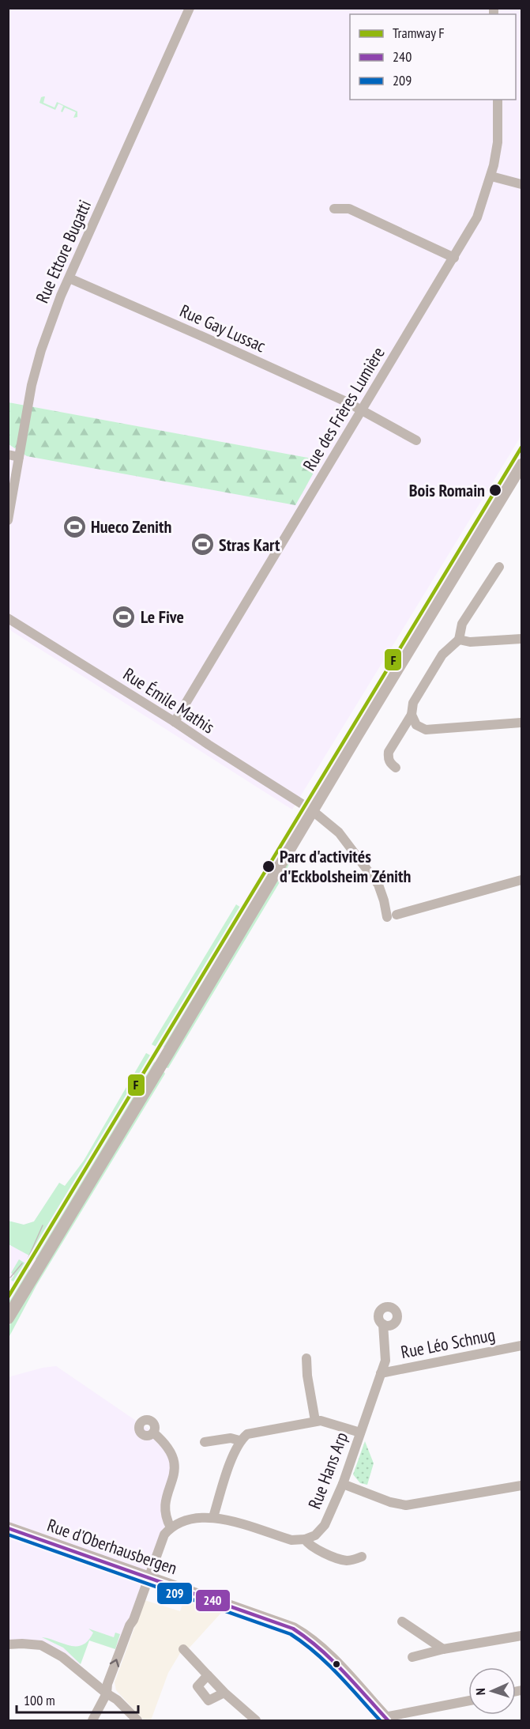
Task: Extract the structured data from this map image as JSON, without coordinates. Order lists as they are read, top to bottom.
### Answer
{
  "streets": {
    "main road": ["Rue d'Oberhausbergen"],
    "street": [
      "Rue Ettore Bugatti",
      "Rue Gay Lussac",
      "Rue des Frères Lumière",
      "Rue Émile Mathis",
      "Rue Léo Schnug",
      "Rue Hans Arp"
    ]
  },
  "crossings": [
    ["Rue Ettore Bugatti", "Rue Gay Lussac"],
    ["Rue Gay Lussac", "Rue des Frères Lumière"],
    ["Rue des Frères Lumière", "Rue Émile Mathis"],
    ["Rue Léo Schnug", "Rue Hans Arp"]
  ],
  "places": {
    "other": ["Bois Romain", "Parc d'activités d'Eckbolsheim Zénith"],
    "sports": ["Hueco Zenith", "Stras Kart", "Le Five"]
  },
  "lines": ["tram line F", "transit line 240", "transit line 209"],
  "legend": ["Tramway F", "240", "209"],
  "scale_bar": "100 m",
  "north": "left"
}
